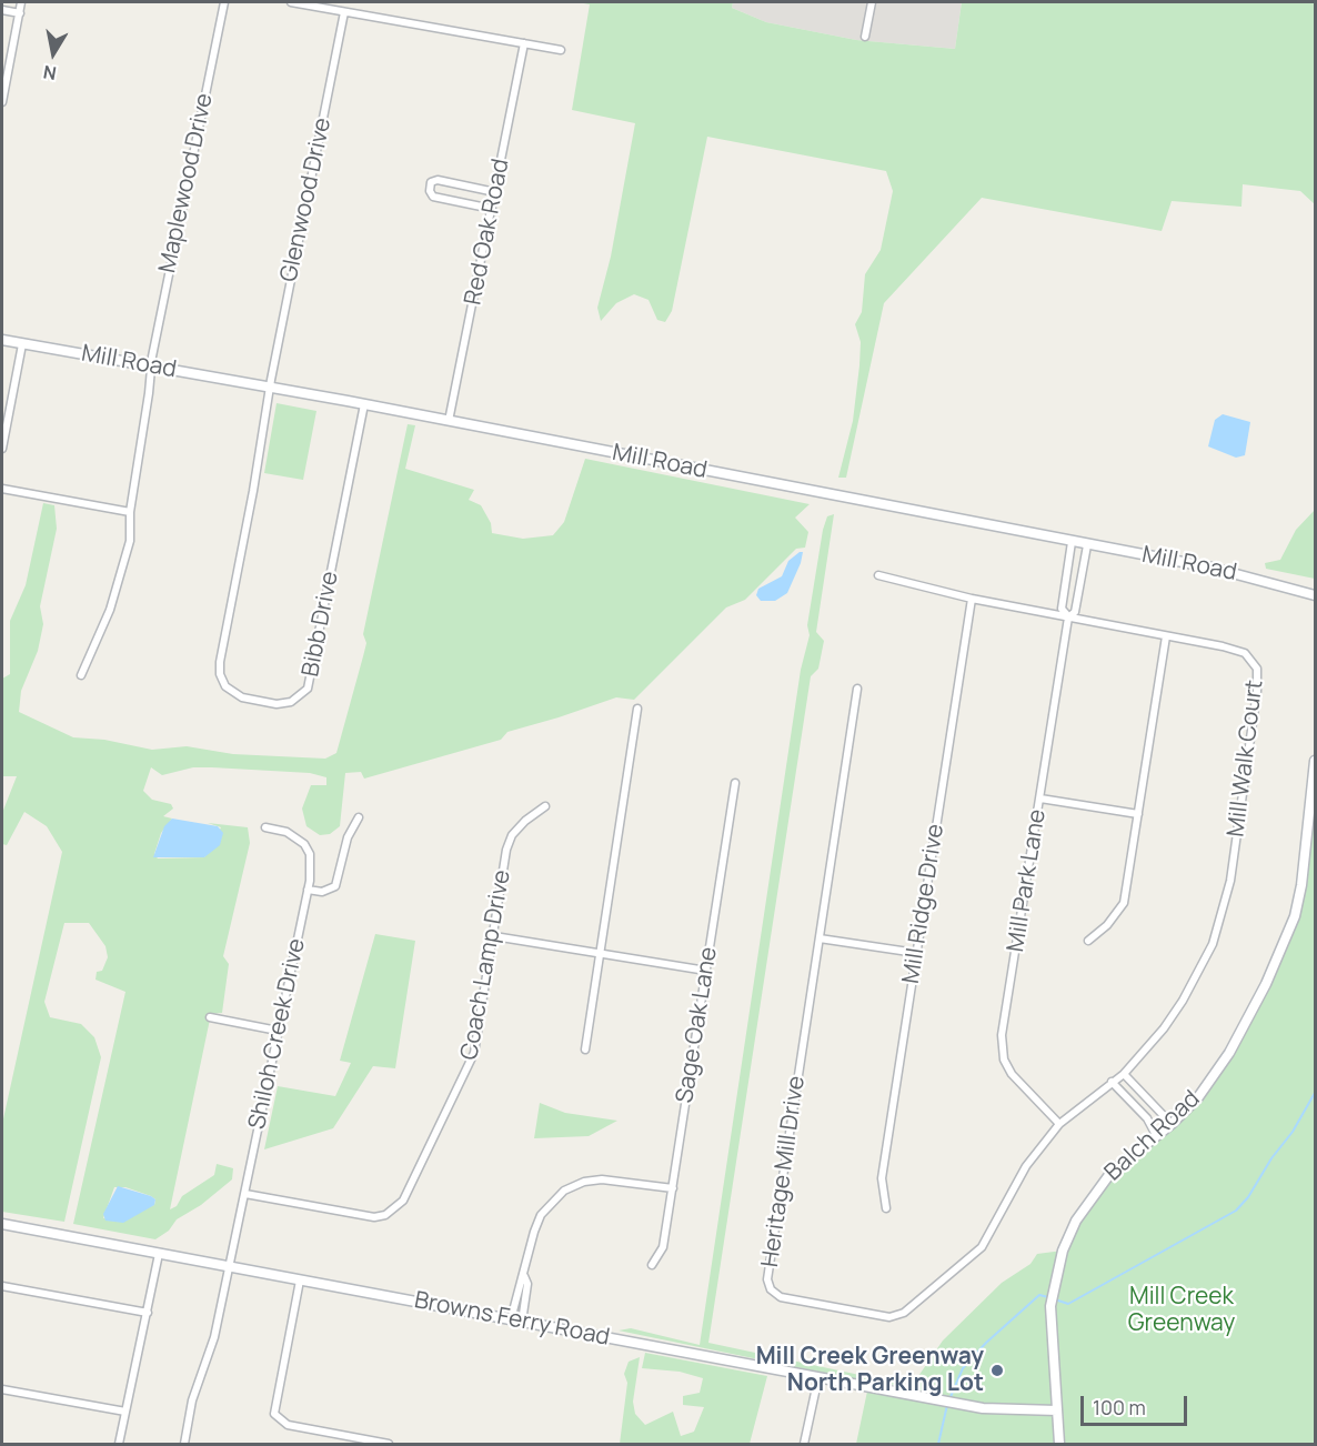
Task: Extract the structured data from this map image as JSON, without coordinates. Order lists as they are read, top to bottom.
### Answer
{
  "streets": {
    "street": [
      "Maplewood Drive",
      "Glenwood Drive",
      "Red Oak Road",
      "Mill Road",
      "Bibb Drive",
      "Mill Walk Court",
      "Mill Park Lane",
      "Mill Ridge Drive",
      "Coach Lamp Drive",
      "Sage Oak Lane",
      "Shiloh Creek Drive",
      "Balch Road",
      "Heritage Mill Drive",
      "Browns Ferry Road"
    ]
  },
  "crossings": [
    ["Maplewood Drive", "Mill Road"],
    ["Glenwood Drive", "Mill Road"],
    ["Glenwood Drive", "Bibb Drive"],
    ["Red Oak Road", "Mill Road"],
    ["Mill Road", "Bibb Drive"],
    ["Mill Road", "Mill Park Lane"],
    ["Mill Walk Court", "Mill Park Lane"],
    ["Mill Walk Court", "Mill Ridge Drive"],
    ["Mill Walk Court", "Heritage Mill Drive"],
    ["Mill Park Lane", "Heritage Mill Drive"],
    ["Coach Lamp Drive", "Shiloh Creek Drive"],
    ["Shiloh Creek Drive", "Browns Ferry Road"],
    ["Balch Road", "Browns Ferry Road"]
  ],
  "parks": ["Mill Creek Greenway"],
  "places": ["Mill Creek Greenway North Parking Lot"],
  "scale_bar": "100 m",
  "north": "bottom"
}
